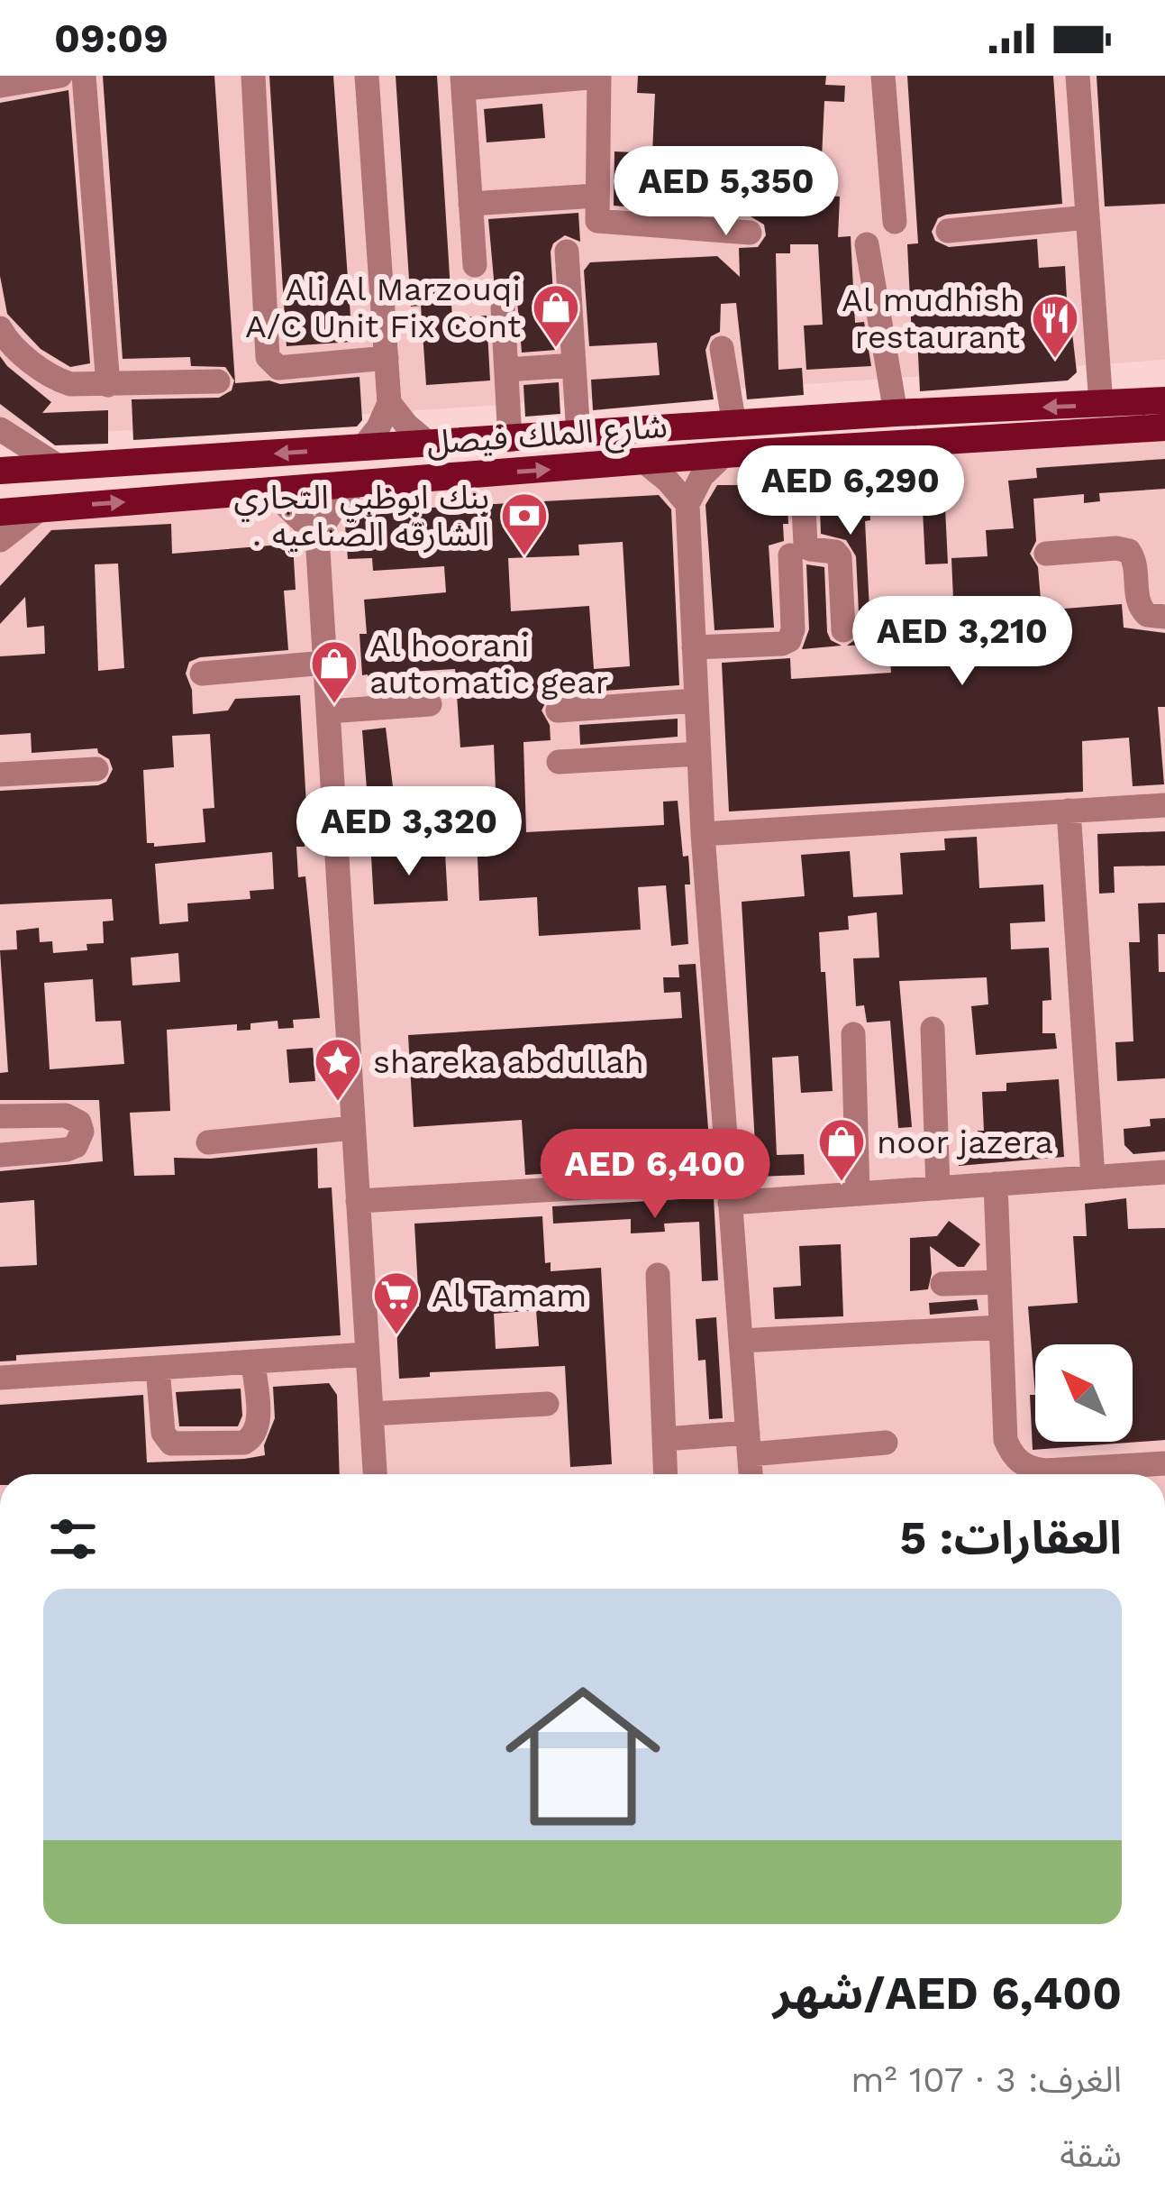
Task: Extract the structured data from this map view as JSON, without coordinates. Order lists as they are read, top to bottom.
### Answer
{
  "streets": {
    "main road": ["شارع الملك فيصل"]
  },
  "places": {
    "shop": ["Ali Al Marzouqi A/C Unit Fix Cont", "Al hoorani automatic gear", "noor jazera"],
    "restaurant": ["Al mudhish restaurant"],
    "bank": ["بنك ابوظبي التجاري . الشارقه الصناعيه"],
    "place": ["shareka abdullah"],
    "supermarket": ["Al Tamam"]
  },
  "north": "top left",
  "page": {
    "status": "09:09",
    "price": [
      "AED 5,350",
      "AED 6,290",
      "AED 3,210",
      "AED 3,320",
      "AED 6,400"
    ],
    "heading": "العقارات: 5",
    "list": [
      {
        "name": "AED 6,400/شهر",
        "note": "الغرف: 3 · 107 m² · شقة"
      }
    ]
  }
}
